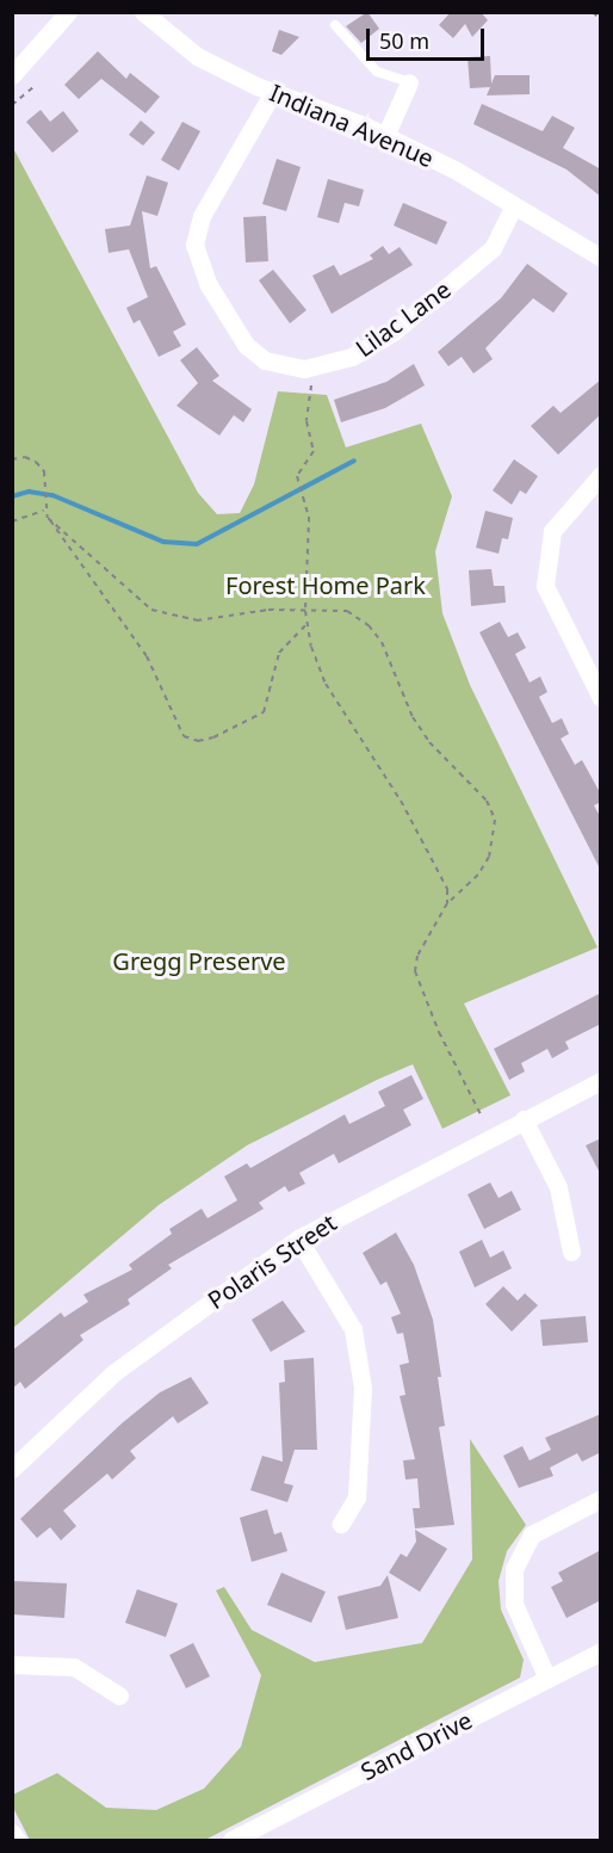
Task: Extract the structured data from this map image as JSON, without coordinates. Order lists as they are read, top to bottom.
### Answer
{
  "streets": {
    "street": [
      "Indiana Avenue",
      "Lilac Lane",
      "Polaris Street",
      "Sand Drive"
    ]
  },
  "crossings": [
    ["Indiana Avenue", "Lilac Lane"]
  ],
  "parks": ["Forest Home Park", "Gregg Preserve"],
  "scale_bar": "50 m"
}
